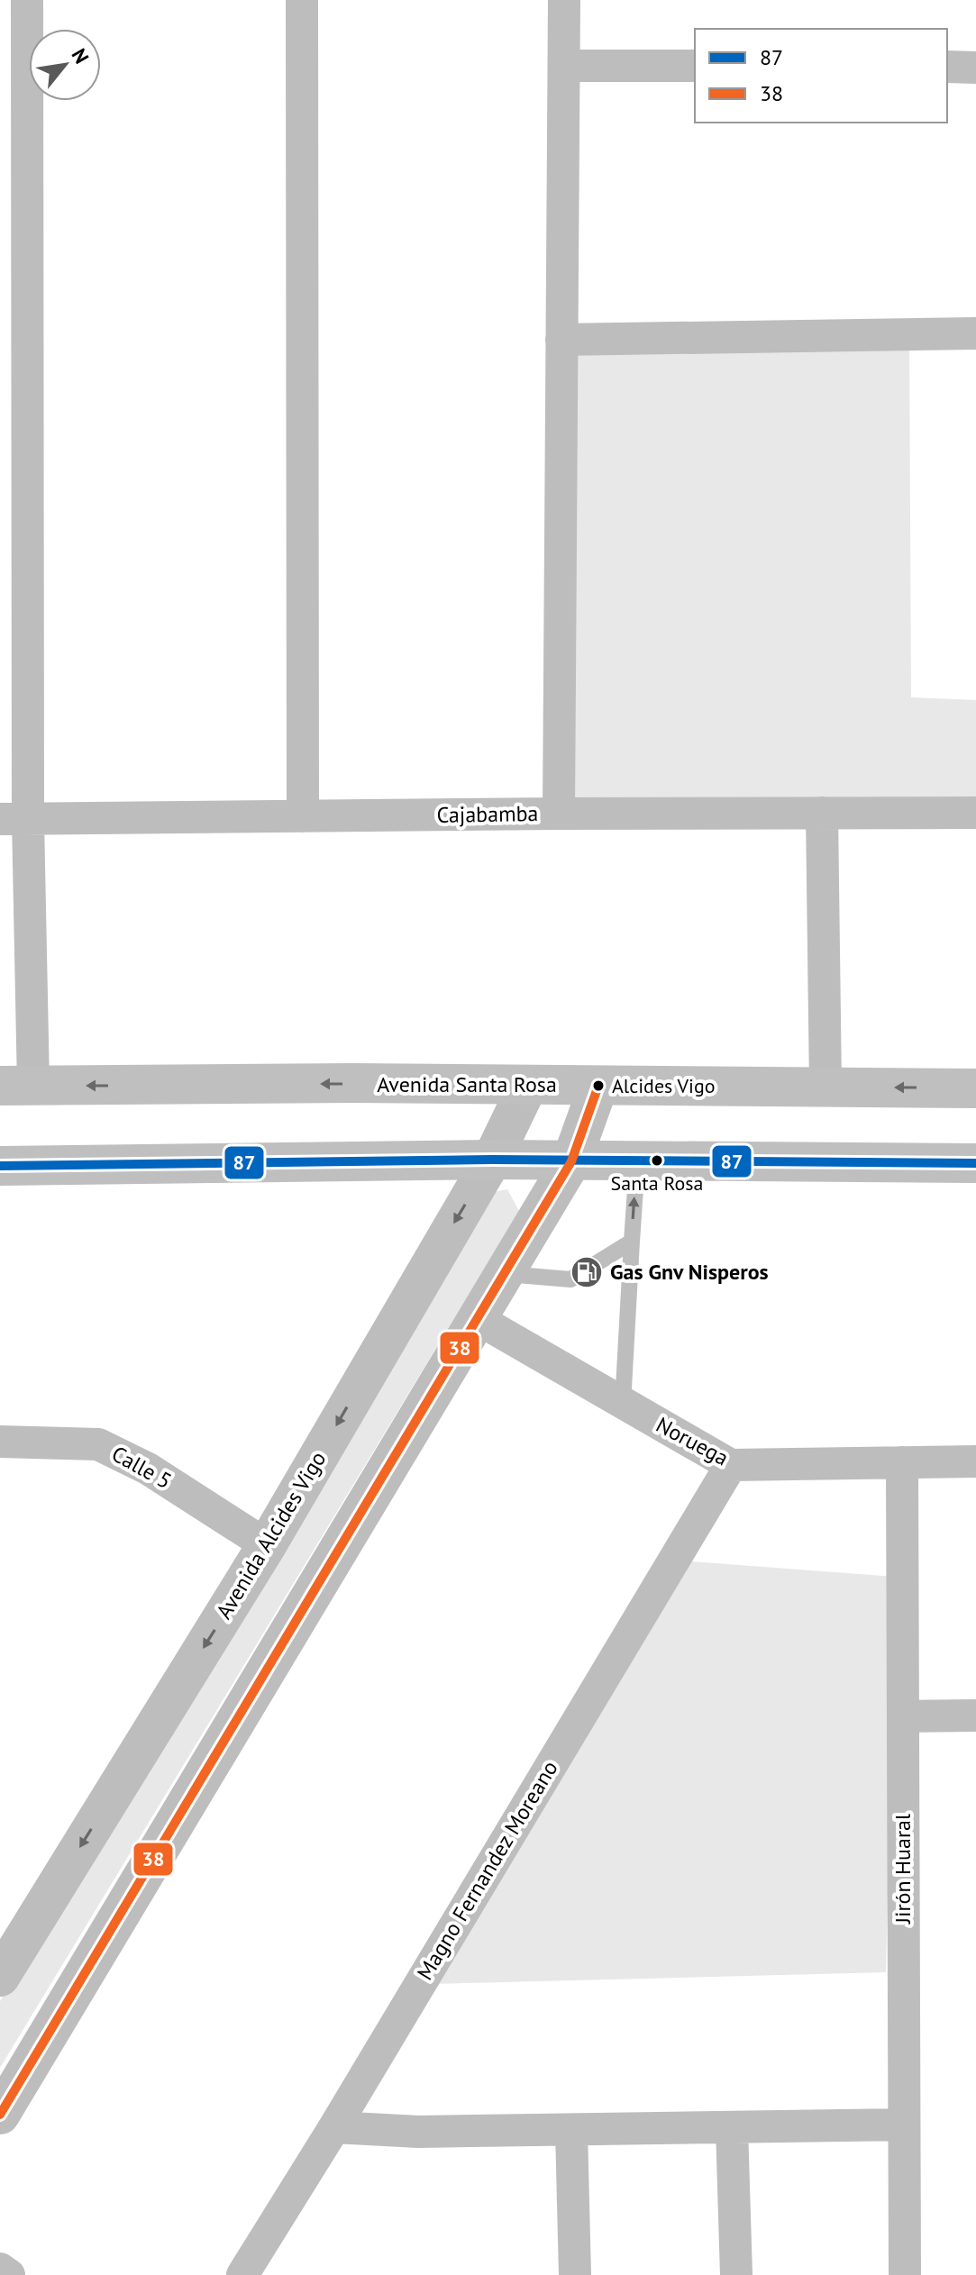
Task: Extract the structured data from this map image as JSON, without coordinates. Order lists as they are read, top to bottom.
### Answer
{
  "streets": {
    "main road": ["Avenida Santa Rosa"],
    "street": [
      "Cajabamba",
      "Noruega",
      "Calle 5",
      "Avenida Alcides Vigo",
      "Jirón Huaral",
      "Magno Fernandez Moreano"
    ]
  },
  "crossings": [
    ["Avenida Santa Rosa", "Avenida Alcides Vigo"],
    ["Noruega", "Jirón Huaral"],
    ["Noruega", "Magno Fernandez Moreano"],
    ["Calle 5", "Avenida Alcides Vigo"]
  ],
  "places": {
    "other": ["Alcides Vigo", "Santa Rosa"],
    "fuel station": ["Gas Gnv Nisperos"]
  },
  "lines": ["transit line 38", "transit line 87"],
  "legend": ["87", "38"],
  "north": "top right"
}
